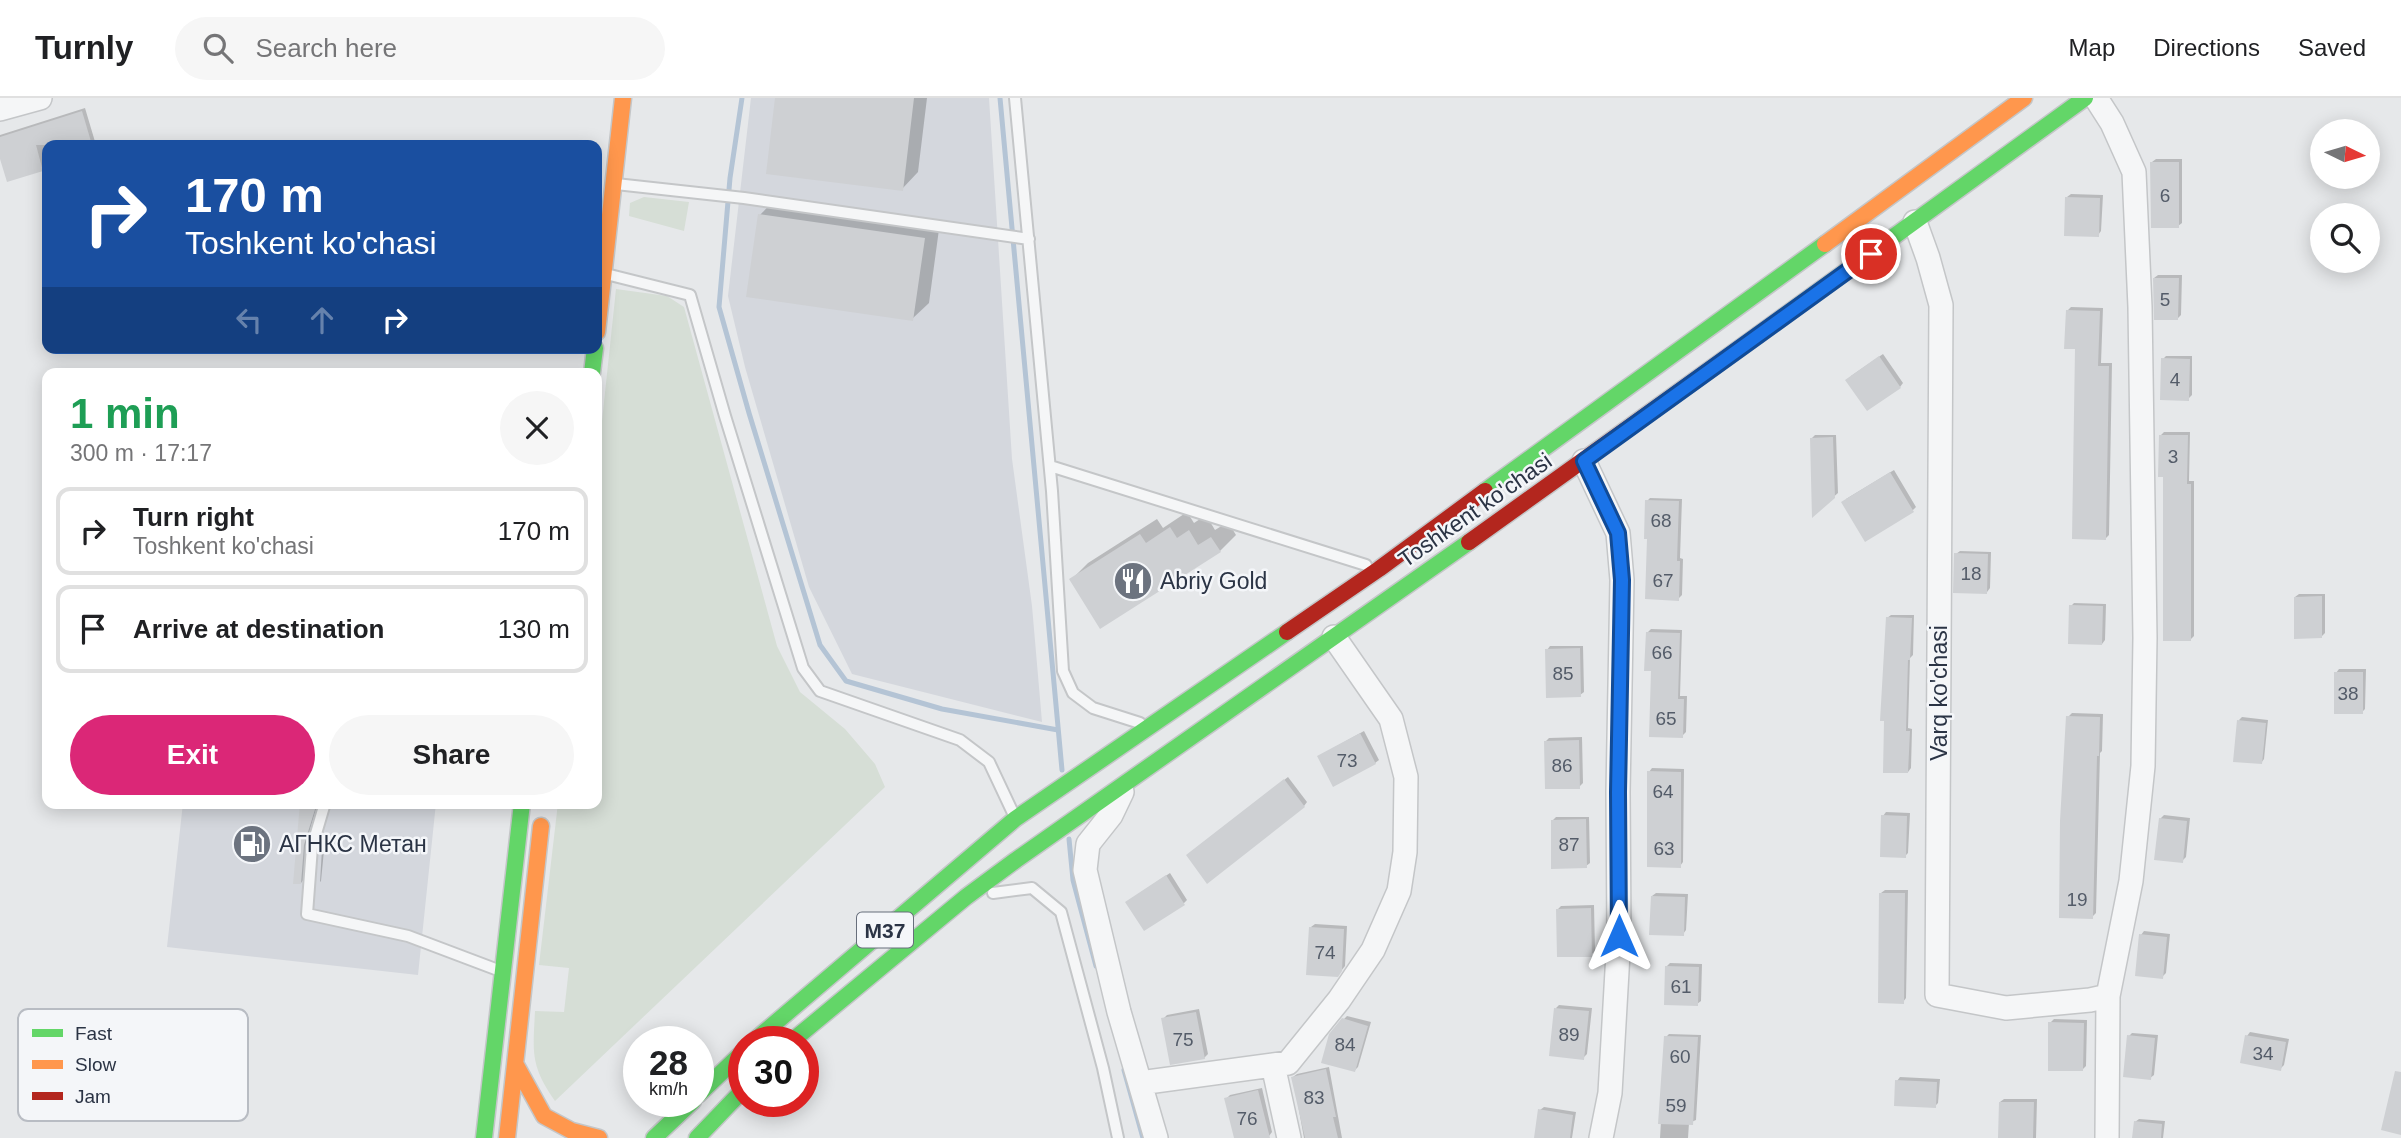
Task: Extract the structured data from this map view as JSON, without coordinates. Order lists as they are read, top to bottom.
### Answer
{
  "streets": {
    "main road": ["Toshkent ko'chasi", "M37"],
    "street": ["Varq ko'chasi"]
  },
  "crossings": [
    ["Toshkent ko'chasi", "Varq ko'chasi"],
    ["Toshkent ko'chasi", "M37"]
  ],
  "places": {
    "restaurant": ["Abriy Gold"],
    "fuel station": ["АГНКС Метан"]
  },
  "house_numbers": [
    "6",
    "5",
    "4",
    "3",
    "68",
    "18",
    "67",
    "66",
    "85",
    "38",
    "65",
    "73",
    "86",
    "64",
    "87",
    "63",
    "19",
    "74",
    "61",
    "89",
    "75",
    "84",
    "34",
    "60",
    "83",
    "59",
    "76"
  ],
  "legend": ["Fast", "Slow", "Jam"],
  "north": "right",
  "page": {
    "header": "Turnly",
    "search": "Search here",
    "nav": ["Map", "Directions", "Saved"],
    "turn": ["170 m", "Toshkent ko'chasi"],
    "heading": ["1 min", "300 m · 17:17"],
    "list": [
      {
        "name": "Turn right",
        "note": "Toshkent ko'chasi",
        "value": "170 m"
      },
      {
        "name": "Arrive at destination",
        "value": "130 m"
      }
    ],
    "buttons": ["Exit", "Share"],
    "speed": "28 km/h",
    "limit": "30"
  }
}
